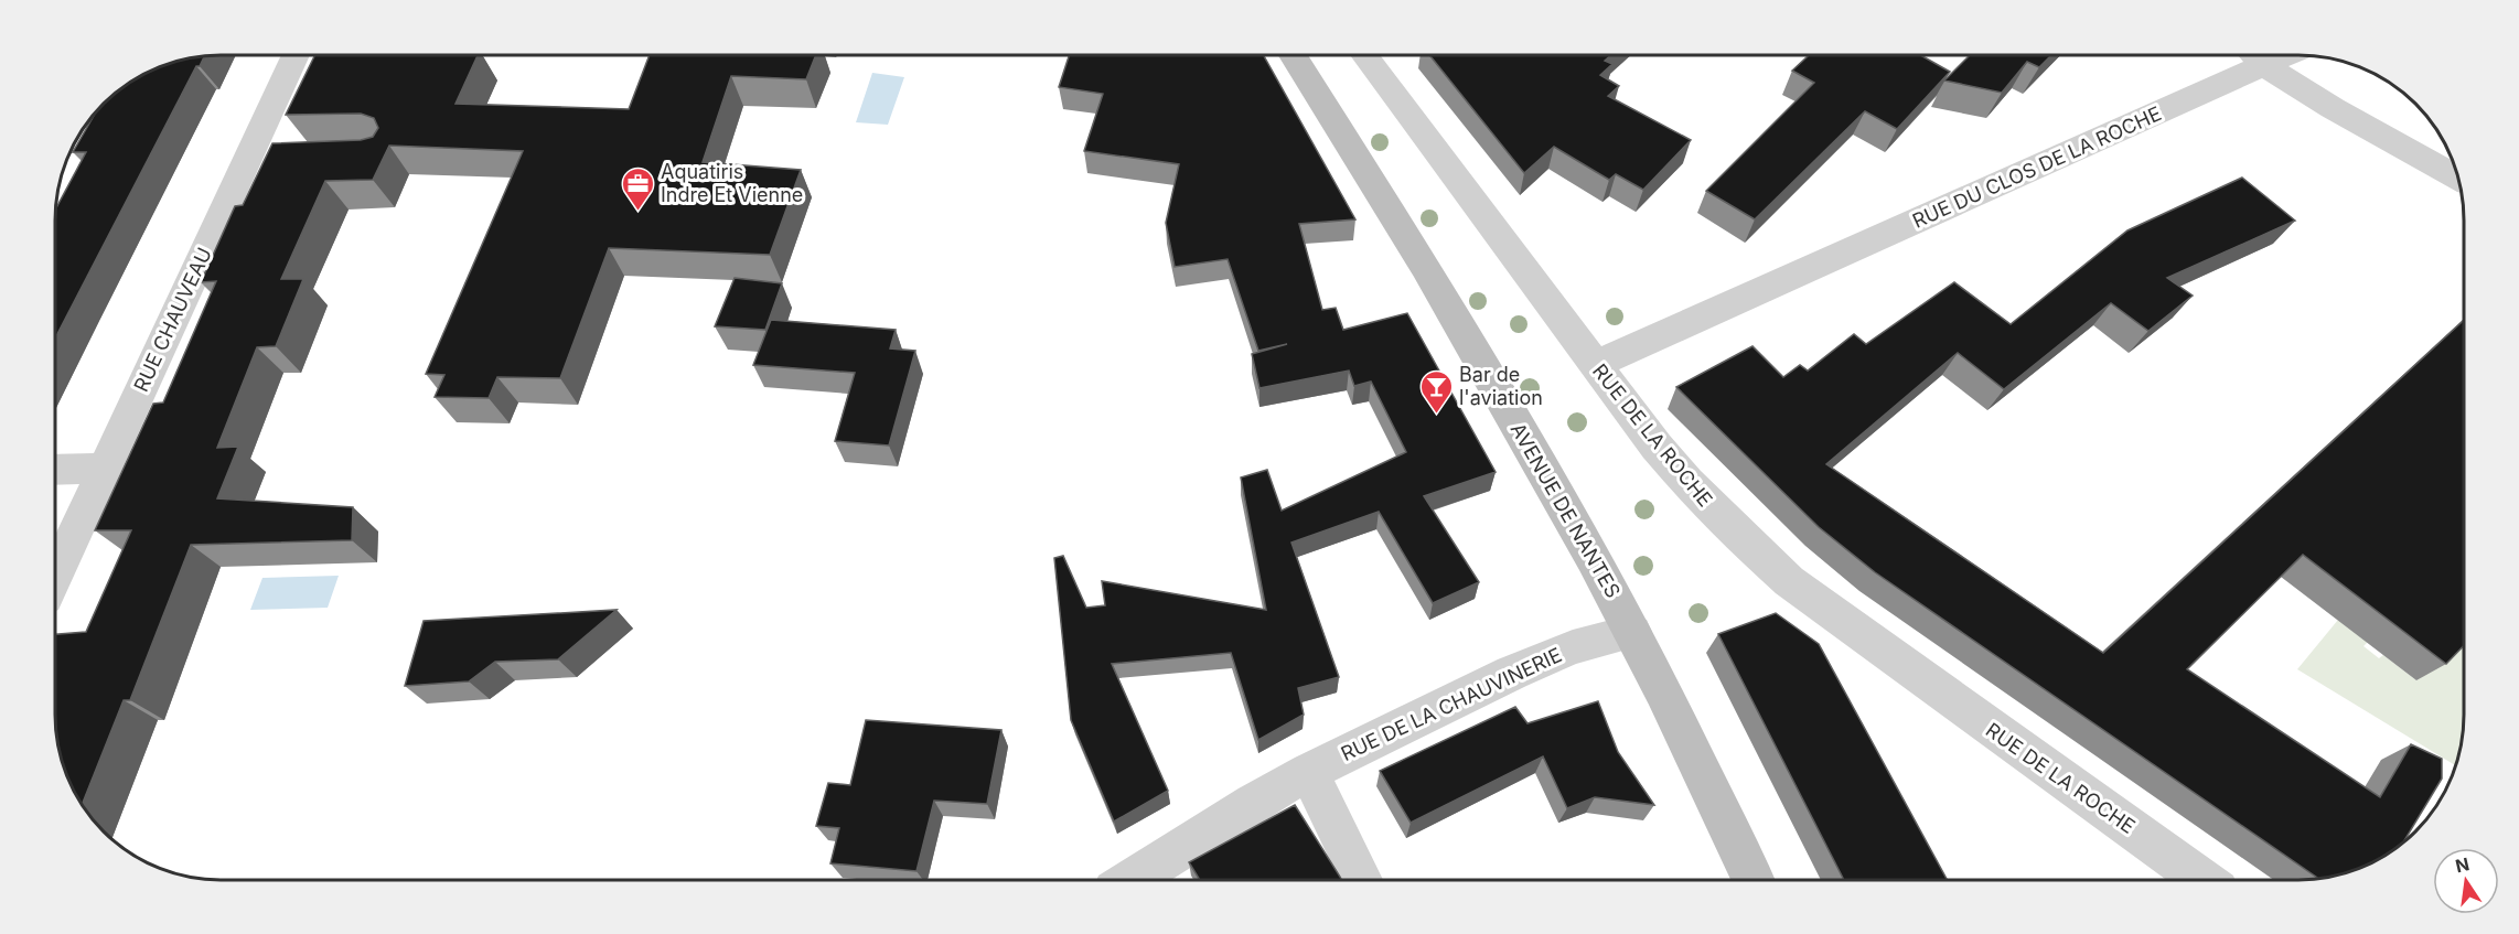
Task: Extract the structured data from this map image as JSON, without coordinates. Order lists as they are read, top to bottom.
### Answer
{
  "streets": {
    "main road": ["AVENUE DE NANTES"],
    "street": [
      "RUE DU CLOS DE LA ROCHE",
      "RUE CHAUVEAU",
      "RUE DE LA ROCHE",
      "RUE DE LA CHAUVINERIE"
    ]
  },
  "crossings": [
    ["RUE DU CLOS DE LA ROCHE", "RUE DE LA ROCHE"],
    ["AVENUE DE NANTES", "RUE DE LA CHAUVINERIE"]
  ],
  "places": {
    "office": ["Aquatiris Indre Et Vienne"],
    "bar": ["Bar de l'aviation"]
  },
  "north": "top"
}
